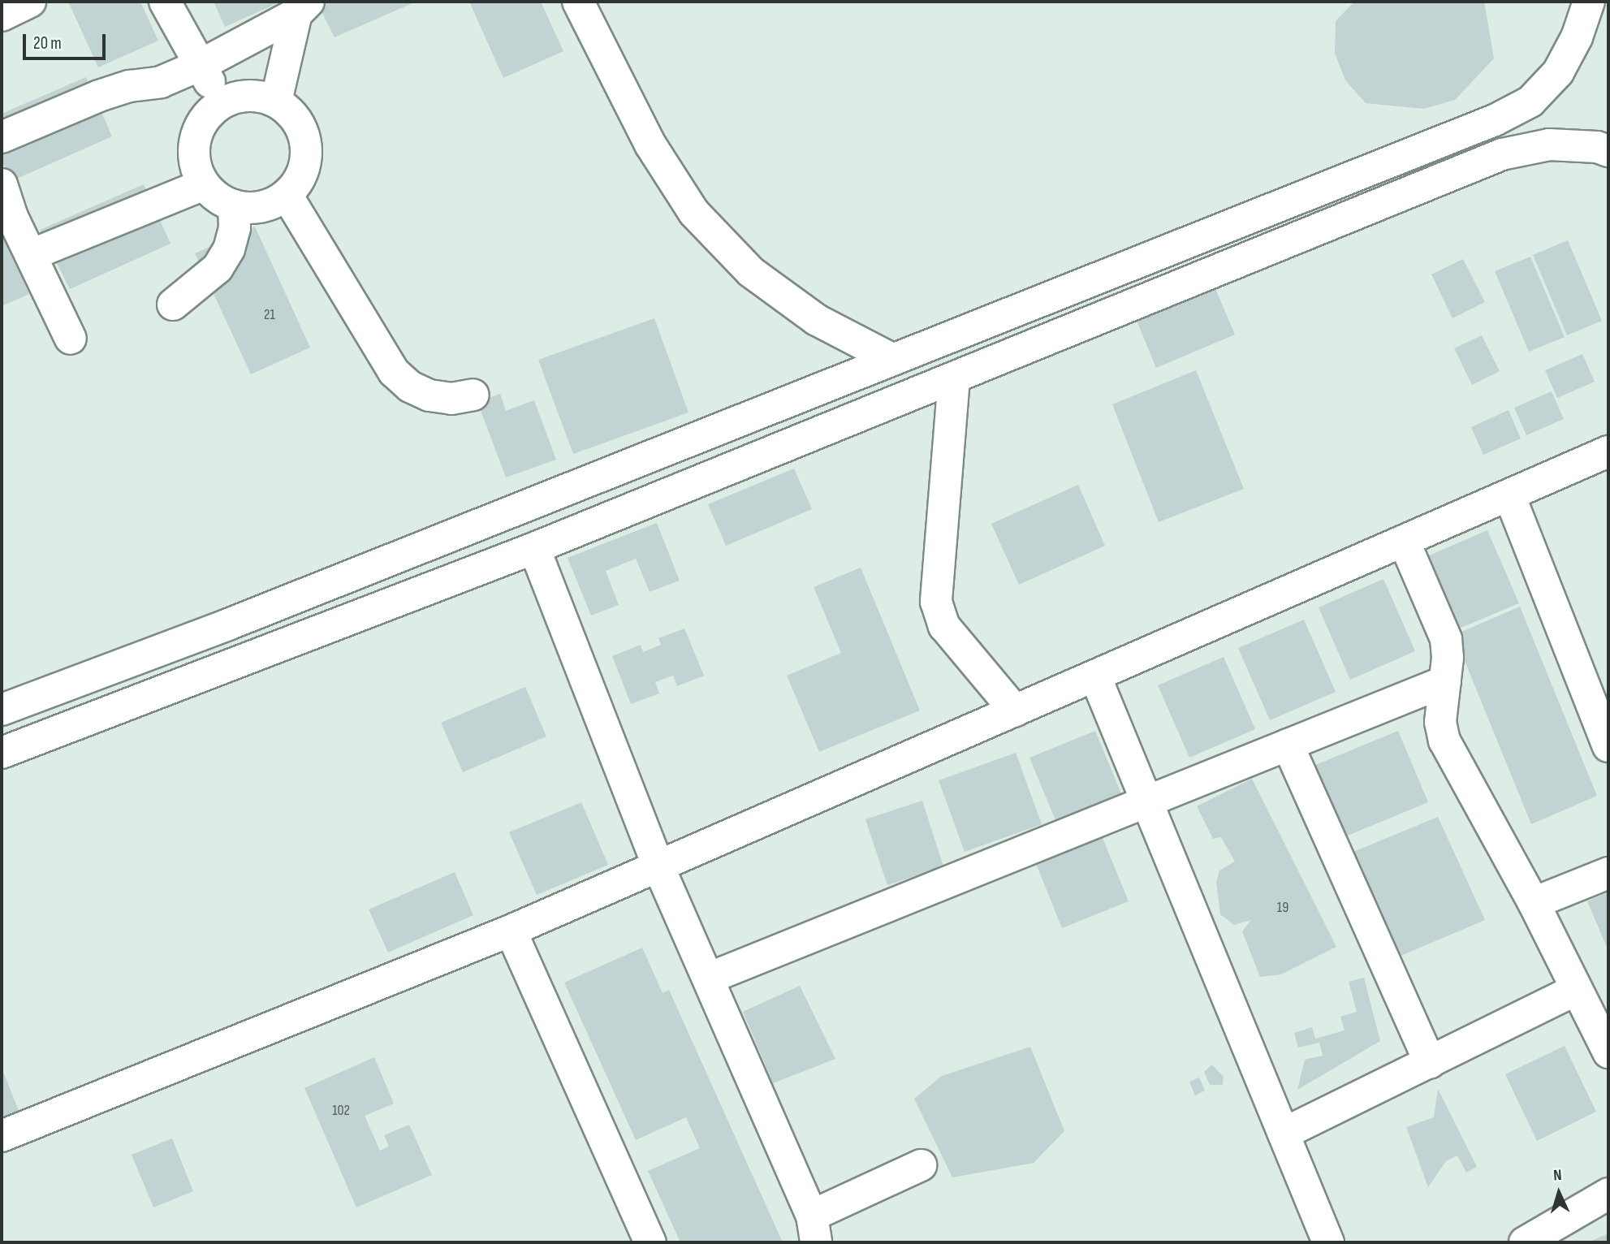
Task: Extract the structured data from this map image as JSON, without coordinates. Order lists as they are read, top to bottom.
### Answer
{
  "house_numbers": ["21", "19", "102"],
  "scale_bar": "20 m",
  "north": "top"
}
